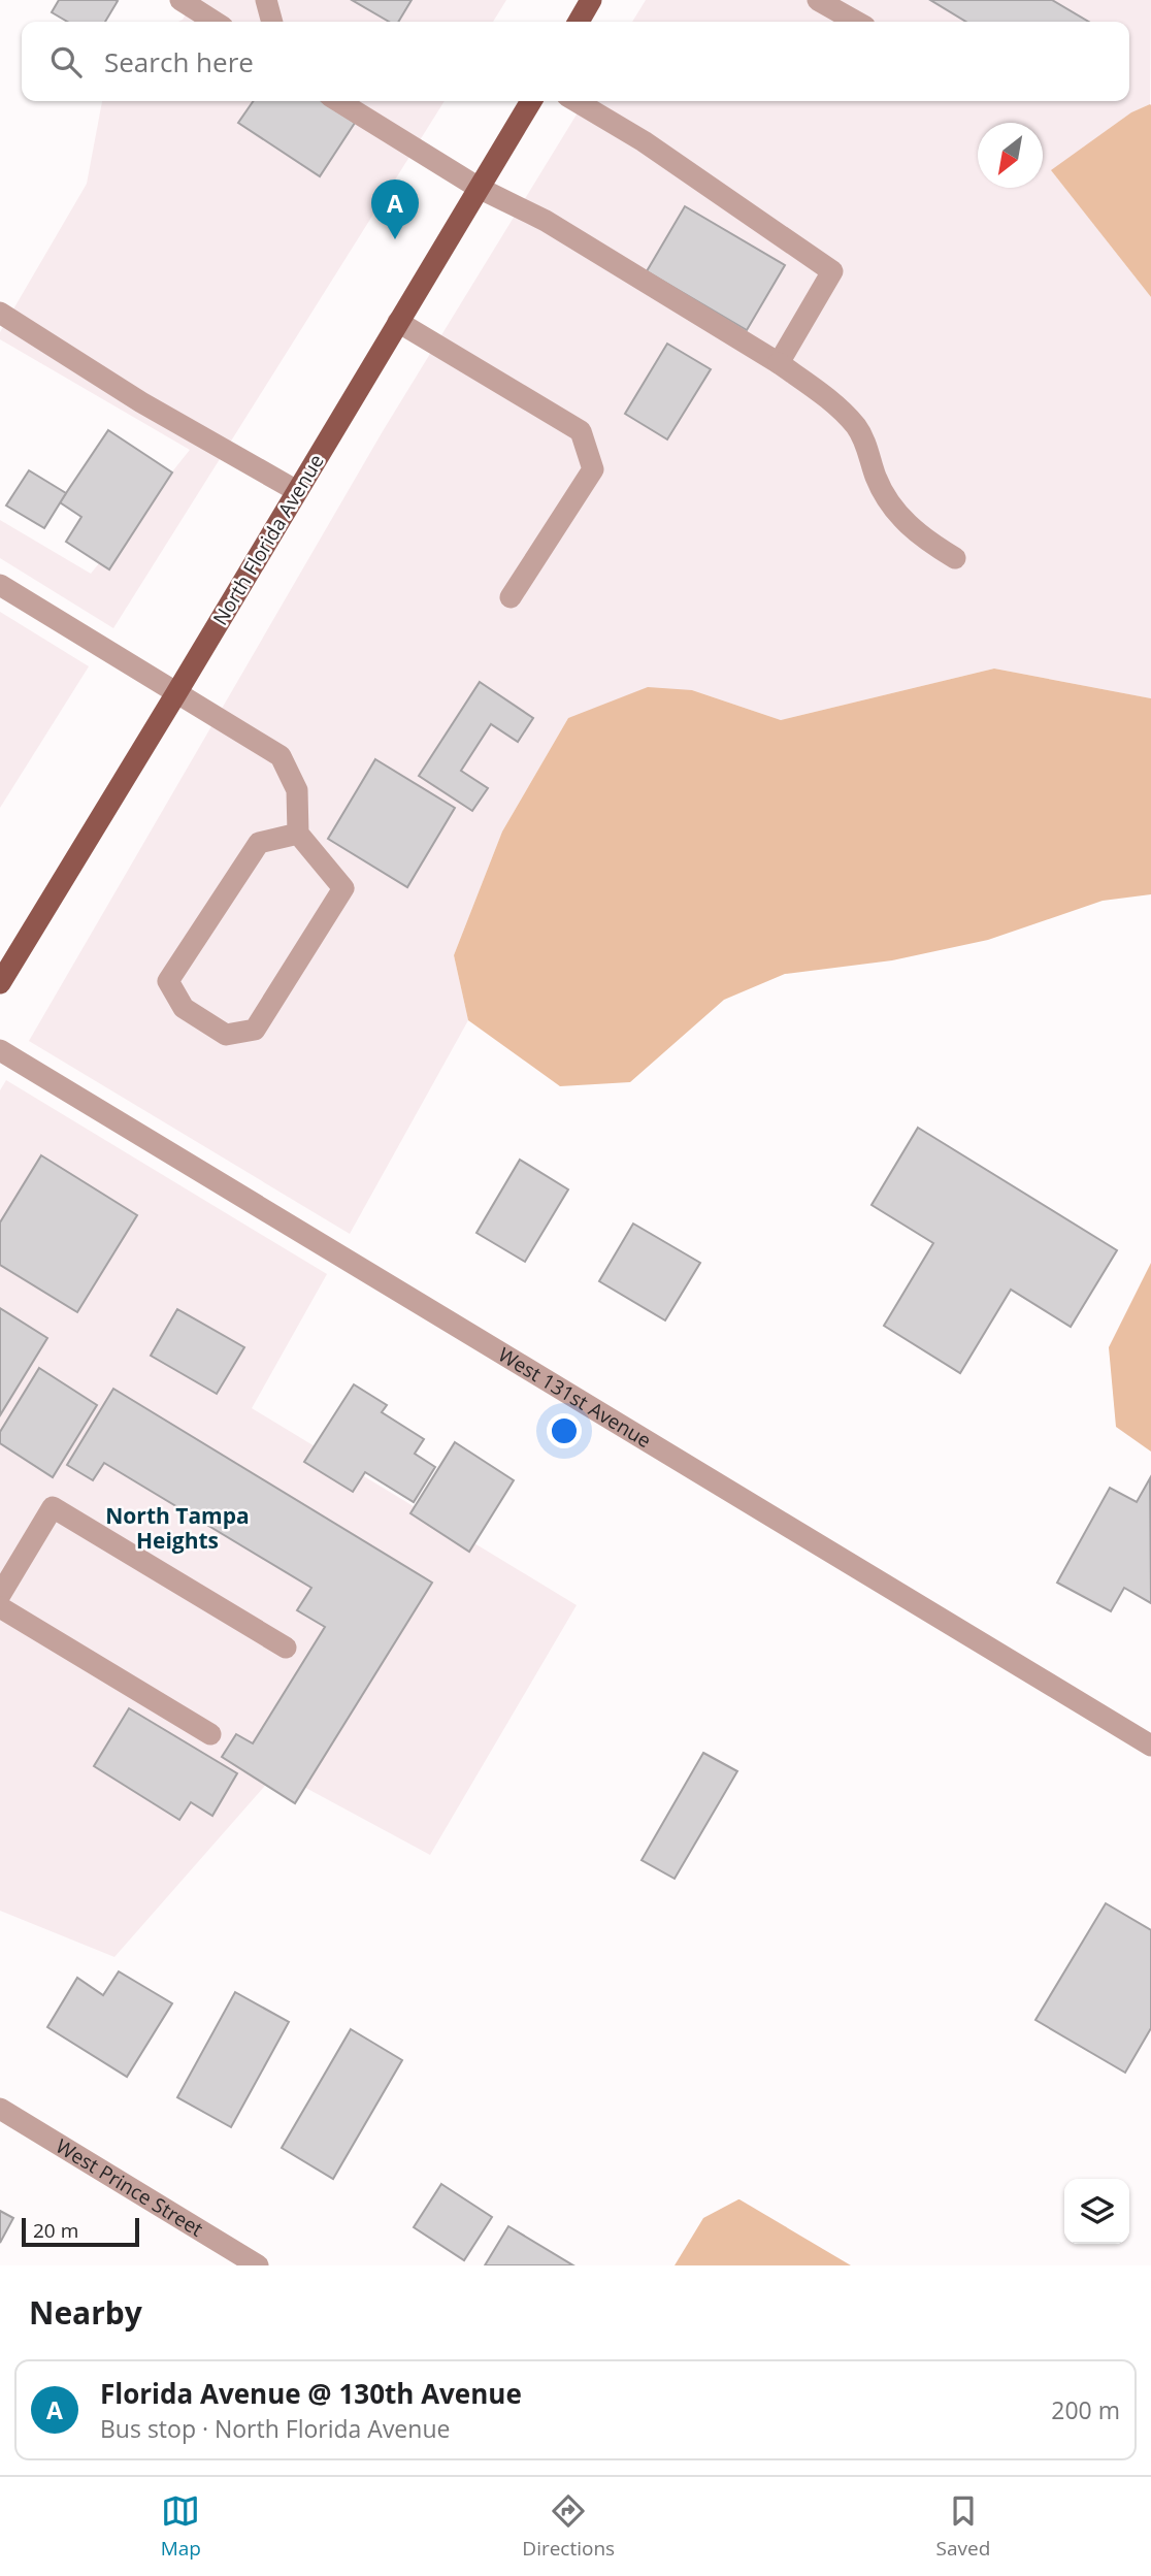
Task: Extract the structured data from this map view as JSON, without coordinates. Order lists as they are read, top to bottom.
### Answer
{
  "streets": {
    "main road": ["North Florida Avenue"],
    "street": ["West 131st Avenue", "West Prince Street"]
  },
  "districts": ["North Tampa Heights"],
  "scale_bar": "20 m",
  "north": "bottom left",
  "page": {
    "search": "Search here",
    "pins": "A",
    "scale": "20 m",
    "heading": "Nearby",
    "list": [
      {
        "mark": "A",
        "name": "Florida Avenue @ 130th Avenue",
        "note": "Bus stop · North Florida Avenue",
        "value": "200 m"
      }
    ],
    "nav": ["Map", "Directions", "Saved"]
  }
}
